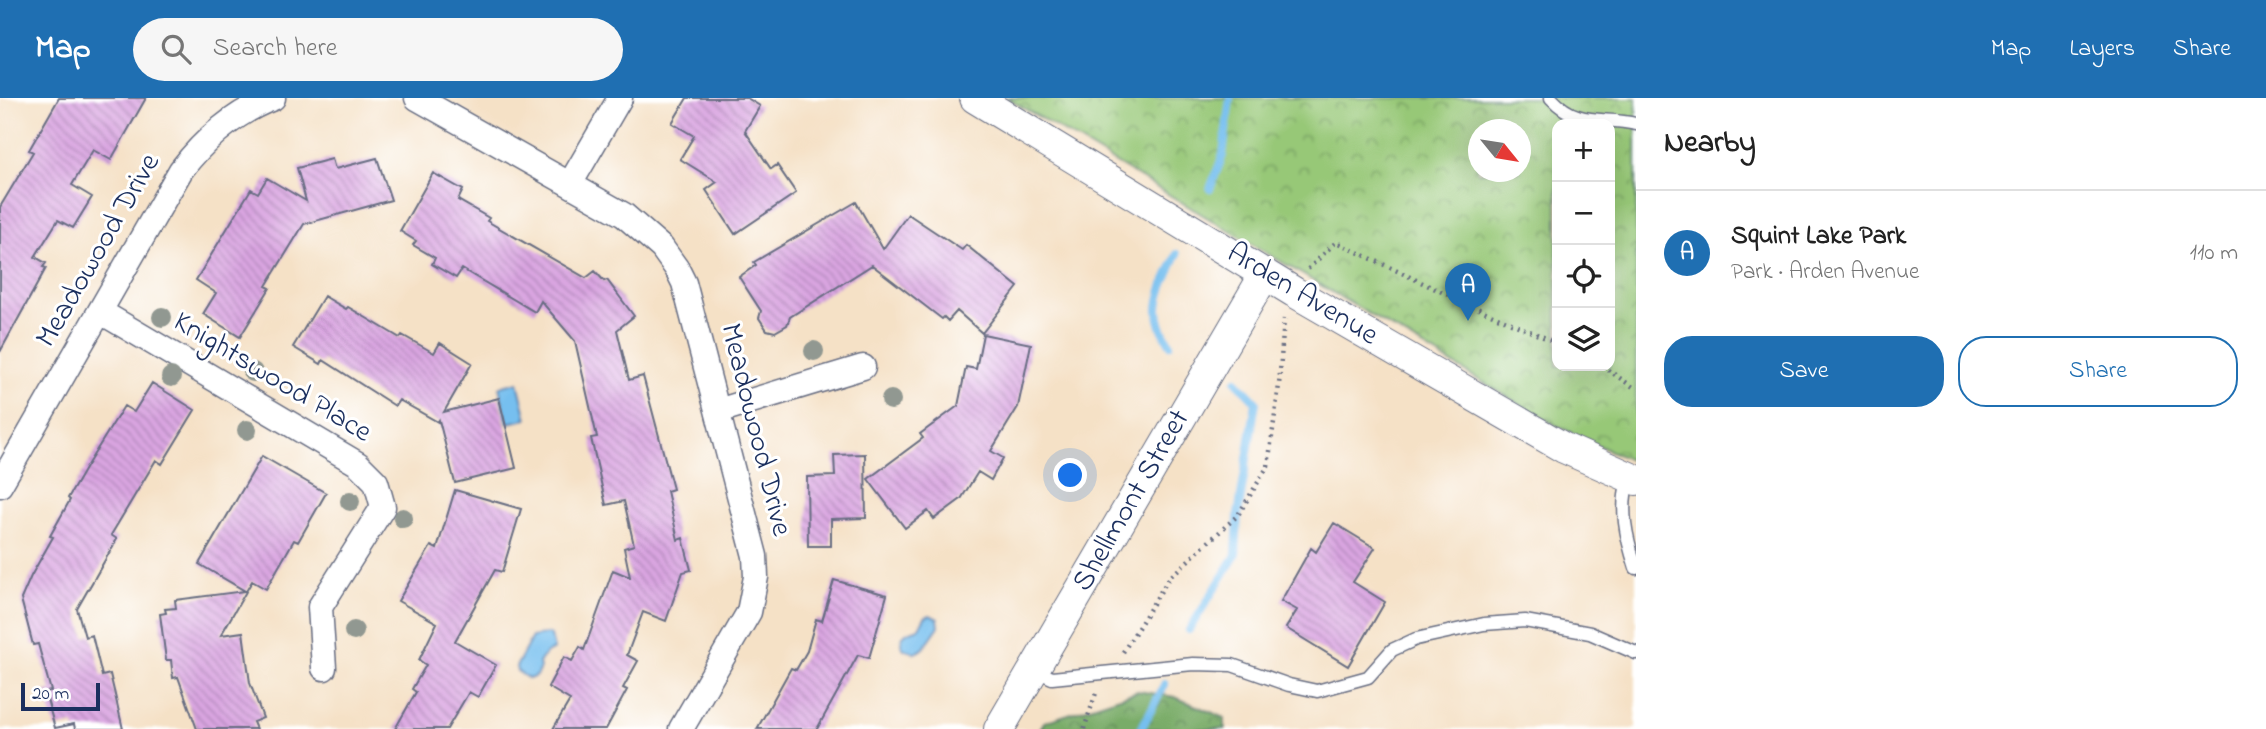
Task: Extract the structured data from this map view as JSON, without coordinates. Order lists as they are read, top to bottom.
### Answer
{
  "streets": {
    "street": [
      "Meadowood Drive",
      "Arden Avenue",
      "Knightswood Place",
      "Shellmont Street"
    ]
  },
  "crossings": [
    ["Meadowood Drive", "Knightswood Place"],
    ["Arden Avenue", "Shellmont Street"]
  ],
  "scale_bar": "20 m",
  "north": "bottom right",
  "page": {
    "header": "Map",
    "search": "Search here",
    "nav": ["Map", "Layers", "Share"],
    "heading": "Nearby",
    "map_buttons": ["+", "−"],
    "list": [
      {
        "mark": "A",
        "name": "Squint Lake Park",
        "note": "Park · Arden Avenue",
        "value": "110 m"
      }
    ],
    "pins": "A",
    "buttons": ["Save", "Share"],
    "scale": "20 m"
  }
}
